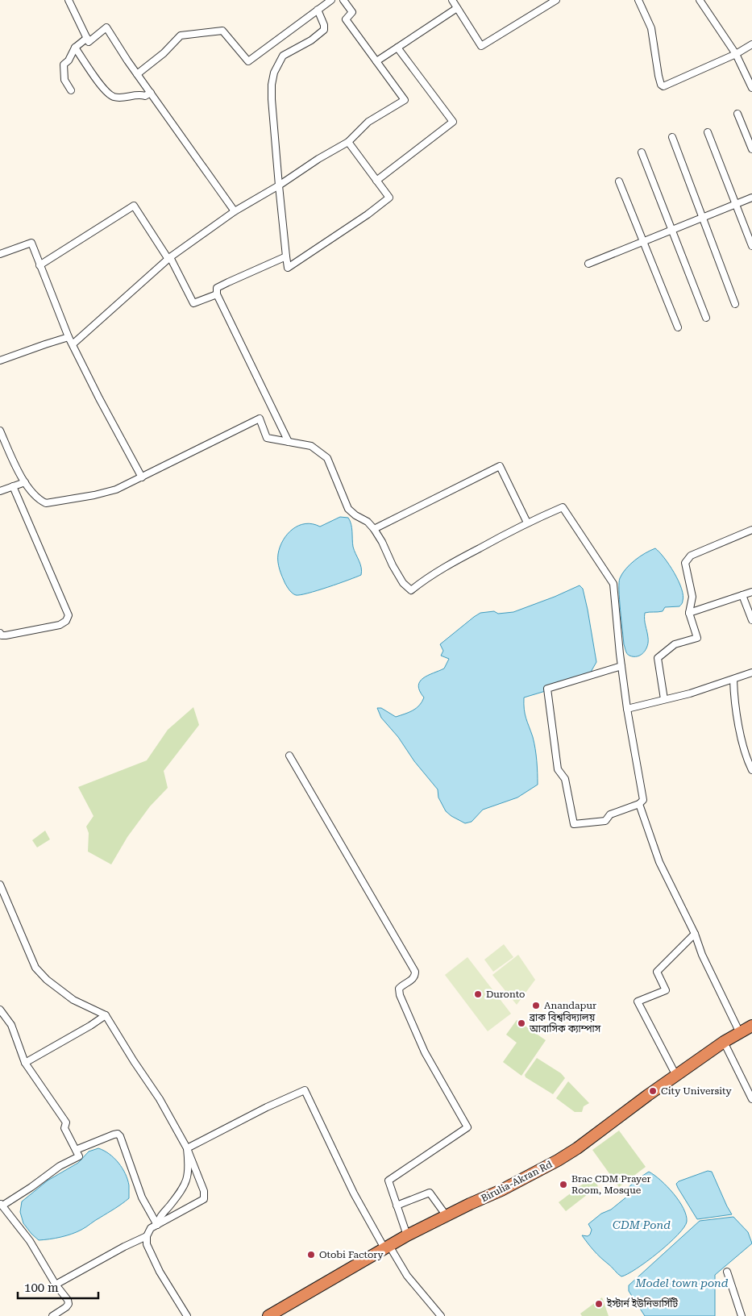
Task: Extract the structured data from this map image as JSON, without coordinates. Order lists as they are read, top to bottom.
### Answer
{
  "streets": {
    "highway": ["Birulia-Akran Rd"]
  },
  "water": ["CDM Pond", "Model town pond"],
  "places": [
    "Duronto",
    "Anandapur",
    "ব্রাক বিশ্ববিদ্যালয় আবাসিক ক্যাম্পাস",
    "City University",
    "Brac CDM Prayer Room, Mosque",
    "Otobi Factory",
    "ইস্টার্ন ইউনিভার্সিটি"
  ],
  "scale_bar": "100 m"
}
